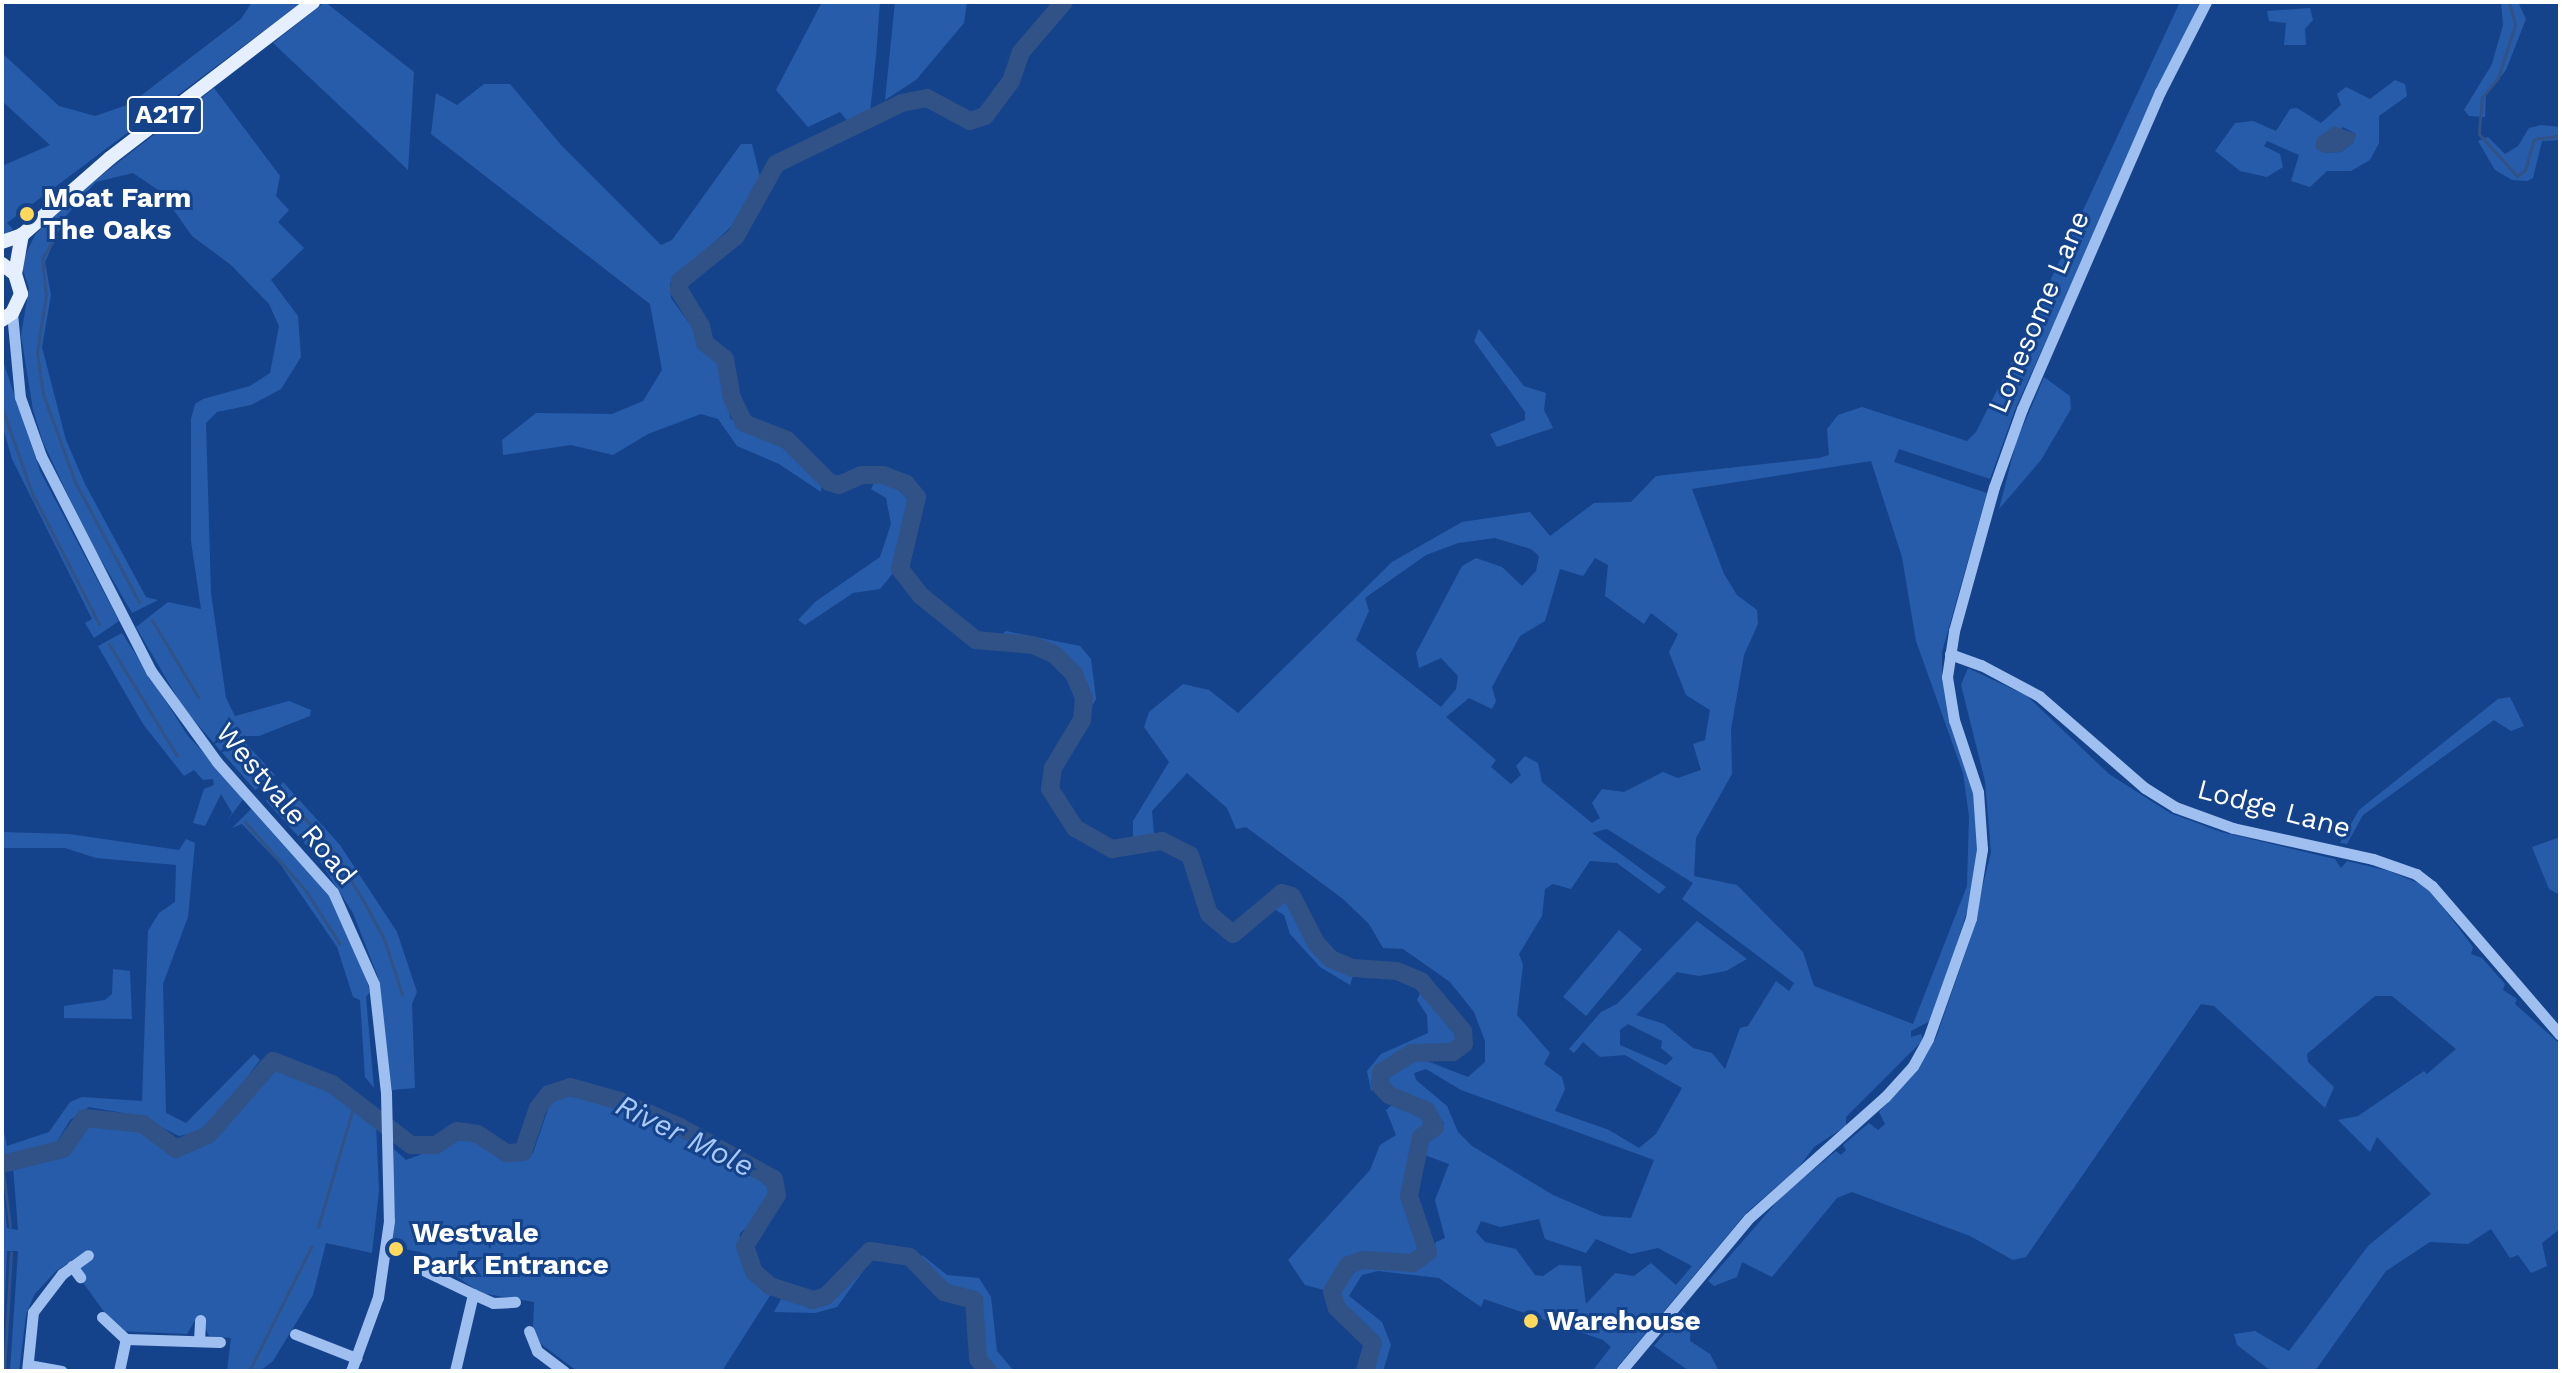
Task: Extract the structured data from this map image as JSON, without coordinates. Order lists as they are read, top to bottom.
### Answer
{
  "streets": {
    "main road": ["A217"],
    "street": ["Lonesome Lane", "Westvale Road", "Lodge Lane"]
  },
  "crossings": [
    ["Lonesome Lane", "Lodge Lane"]
  ],
  "water": ["River Mole"],
  "places": ["Moat Farm The Oaks", "Westvale Park Entrance", "Warehouse"]
}
